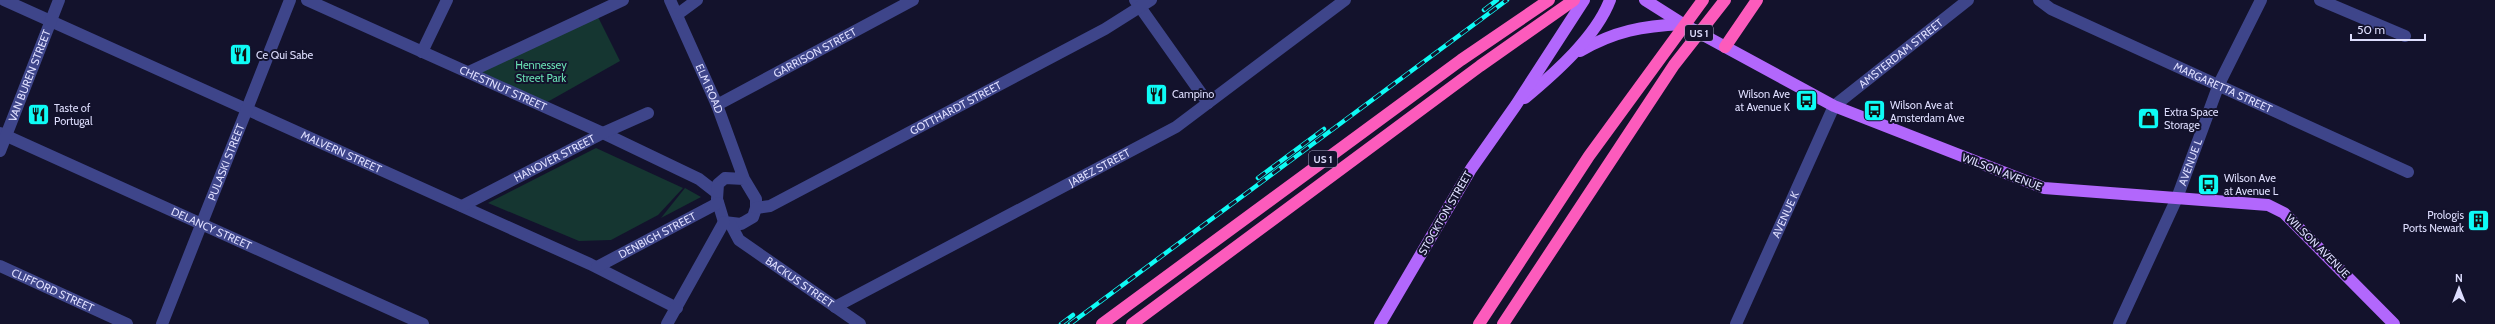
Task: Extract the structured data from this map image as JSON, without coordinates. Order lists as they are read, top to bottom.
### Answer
{
  "streets": {
    "highway": ["US 1"],
    "main road": ["WILSON AVENUE", "STOCKTON STREET"],
    "street": [
      "GARRISON STREET",
      "AMSTERDAM STREET",
      "VAN BUREN STREET",
      "MARGARETTA STREET",
      "CHESTNUT STREET",
      "ELM ROAD",
      "GOTTHARDT STREET",
      "MALVERN STREET",
      "HANOVER STREET",
      "PULASKI STREET",
      "AVENUE L",
      "JABEZ STREET",
      "AVENUE K",
      "DELANCY STREET",
      "DENBIGH STREET",
      "BACKUS STREET",
      "CLIFFORD STREET"
    ]
  },
  "crossings": [
    ["GARRISON STREET", "ELM ROAD"],
    ["AMSTERDAM STREET", "WILSON AVENUE"],
    ["AMSTERDAM STREET", "AVENUE K"],
    ["VAN BUREN STREET", "MALVERN STREET"],
    ["VAN BUREN STREET", "DELANCY STREET"],
    ["MARGARETTA STREET", "AVENUE L"],
    ["CHESTNUT STREET", "ELM ROAD"],
    ["CHESTNUT STREET", "GOTTHARDT STREET"],
    ["CHESTNUT STREET", "HANOVER STREET"],
    ["CHESTNUT STREET", "DENBIGH STREET"],
    ["CHESTNUT STREET", "BACKUS STREET"],
    ["ELM ROAD", "GOTTHARDT STREET"],
    ["ELM ROAD", "DENBIGH STREET"],
    ["ELM ROAD", "BACKUS STREET"],
    ["GOTTHARDT STREET", "DENBIGH STREET"],
    ["GOTTHARDT STREET", "BACKUS STREET"],
    ["MALVERN STREET", "HANOVER STREET"],
    ["MALVERN STREET", "PULASKI STREET"],
    ["MALVERN STREET", "DENBIGH STREET"],
    ["PULASKI STREET", "DELANCY STREET"],
    ["AVENUE L", "WILSON AVENUE"],
    ["JABEZ STREET", "BACKUS STREET"],
    ["WILSON AVENUE", "AVENUE K"],
    ["DENBIGH STREET", "BACKUS STREET"]
  ],
  "parks": ["Hennessey Street Park"],
  "places": {
    "restaurant": ["Ce Qui Sabe", "Campino", "Taste of Portugal"],
    "bus stop": ["Wilson Ave at Avenue K", "Wilson Ave at Amsterdam Ave", "Wilson Ave at Avenue L"],
    "shop": ["Extra Space Storage"],
    "building": ["Prologis Ports Newark"]
  },
  "scale_bar": "50 m",
  "north": "top"
}
